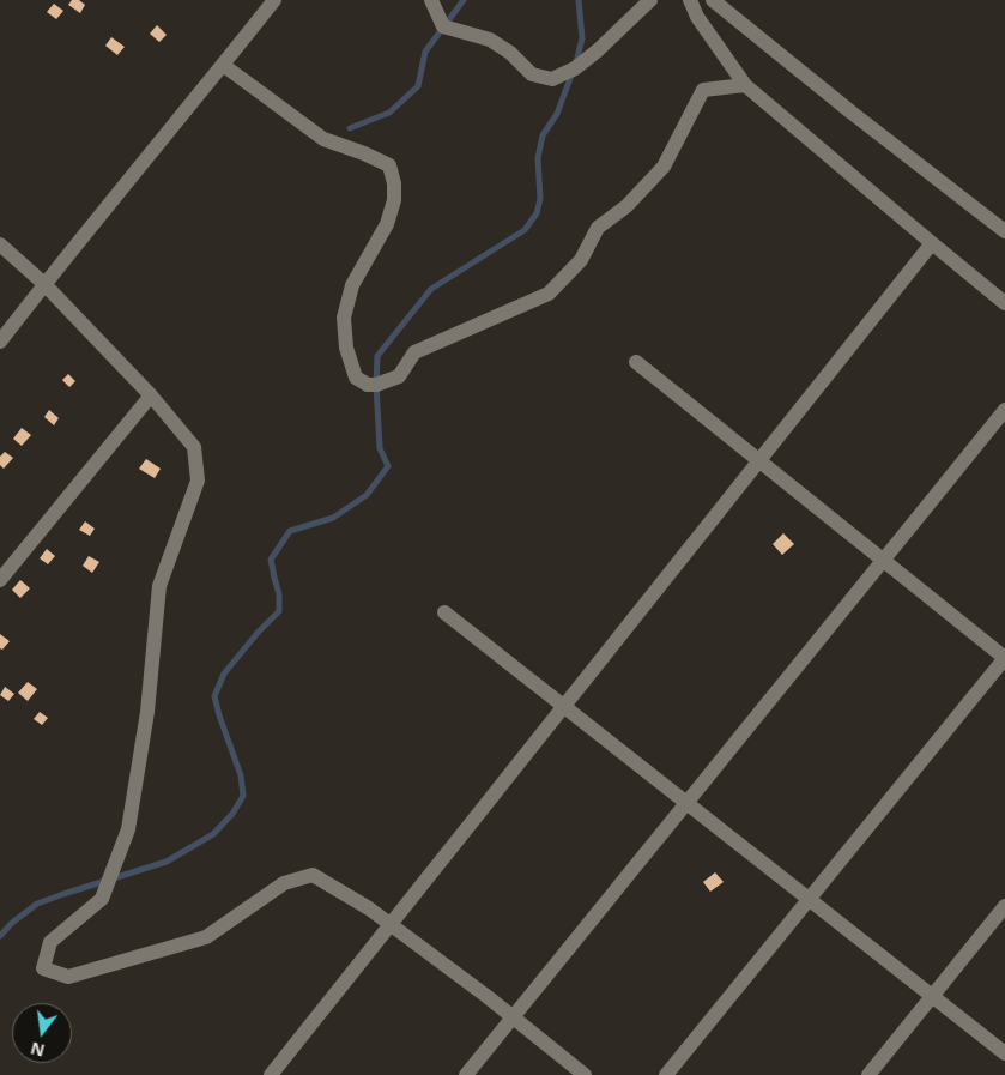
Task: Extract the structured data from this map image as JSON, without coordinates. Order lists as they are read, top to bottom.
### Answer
{
  "north": "bottom"
}
